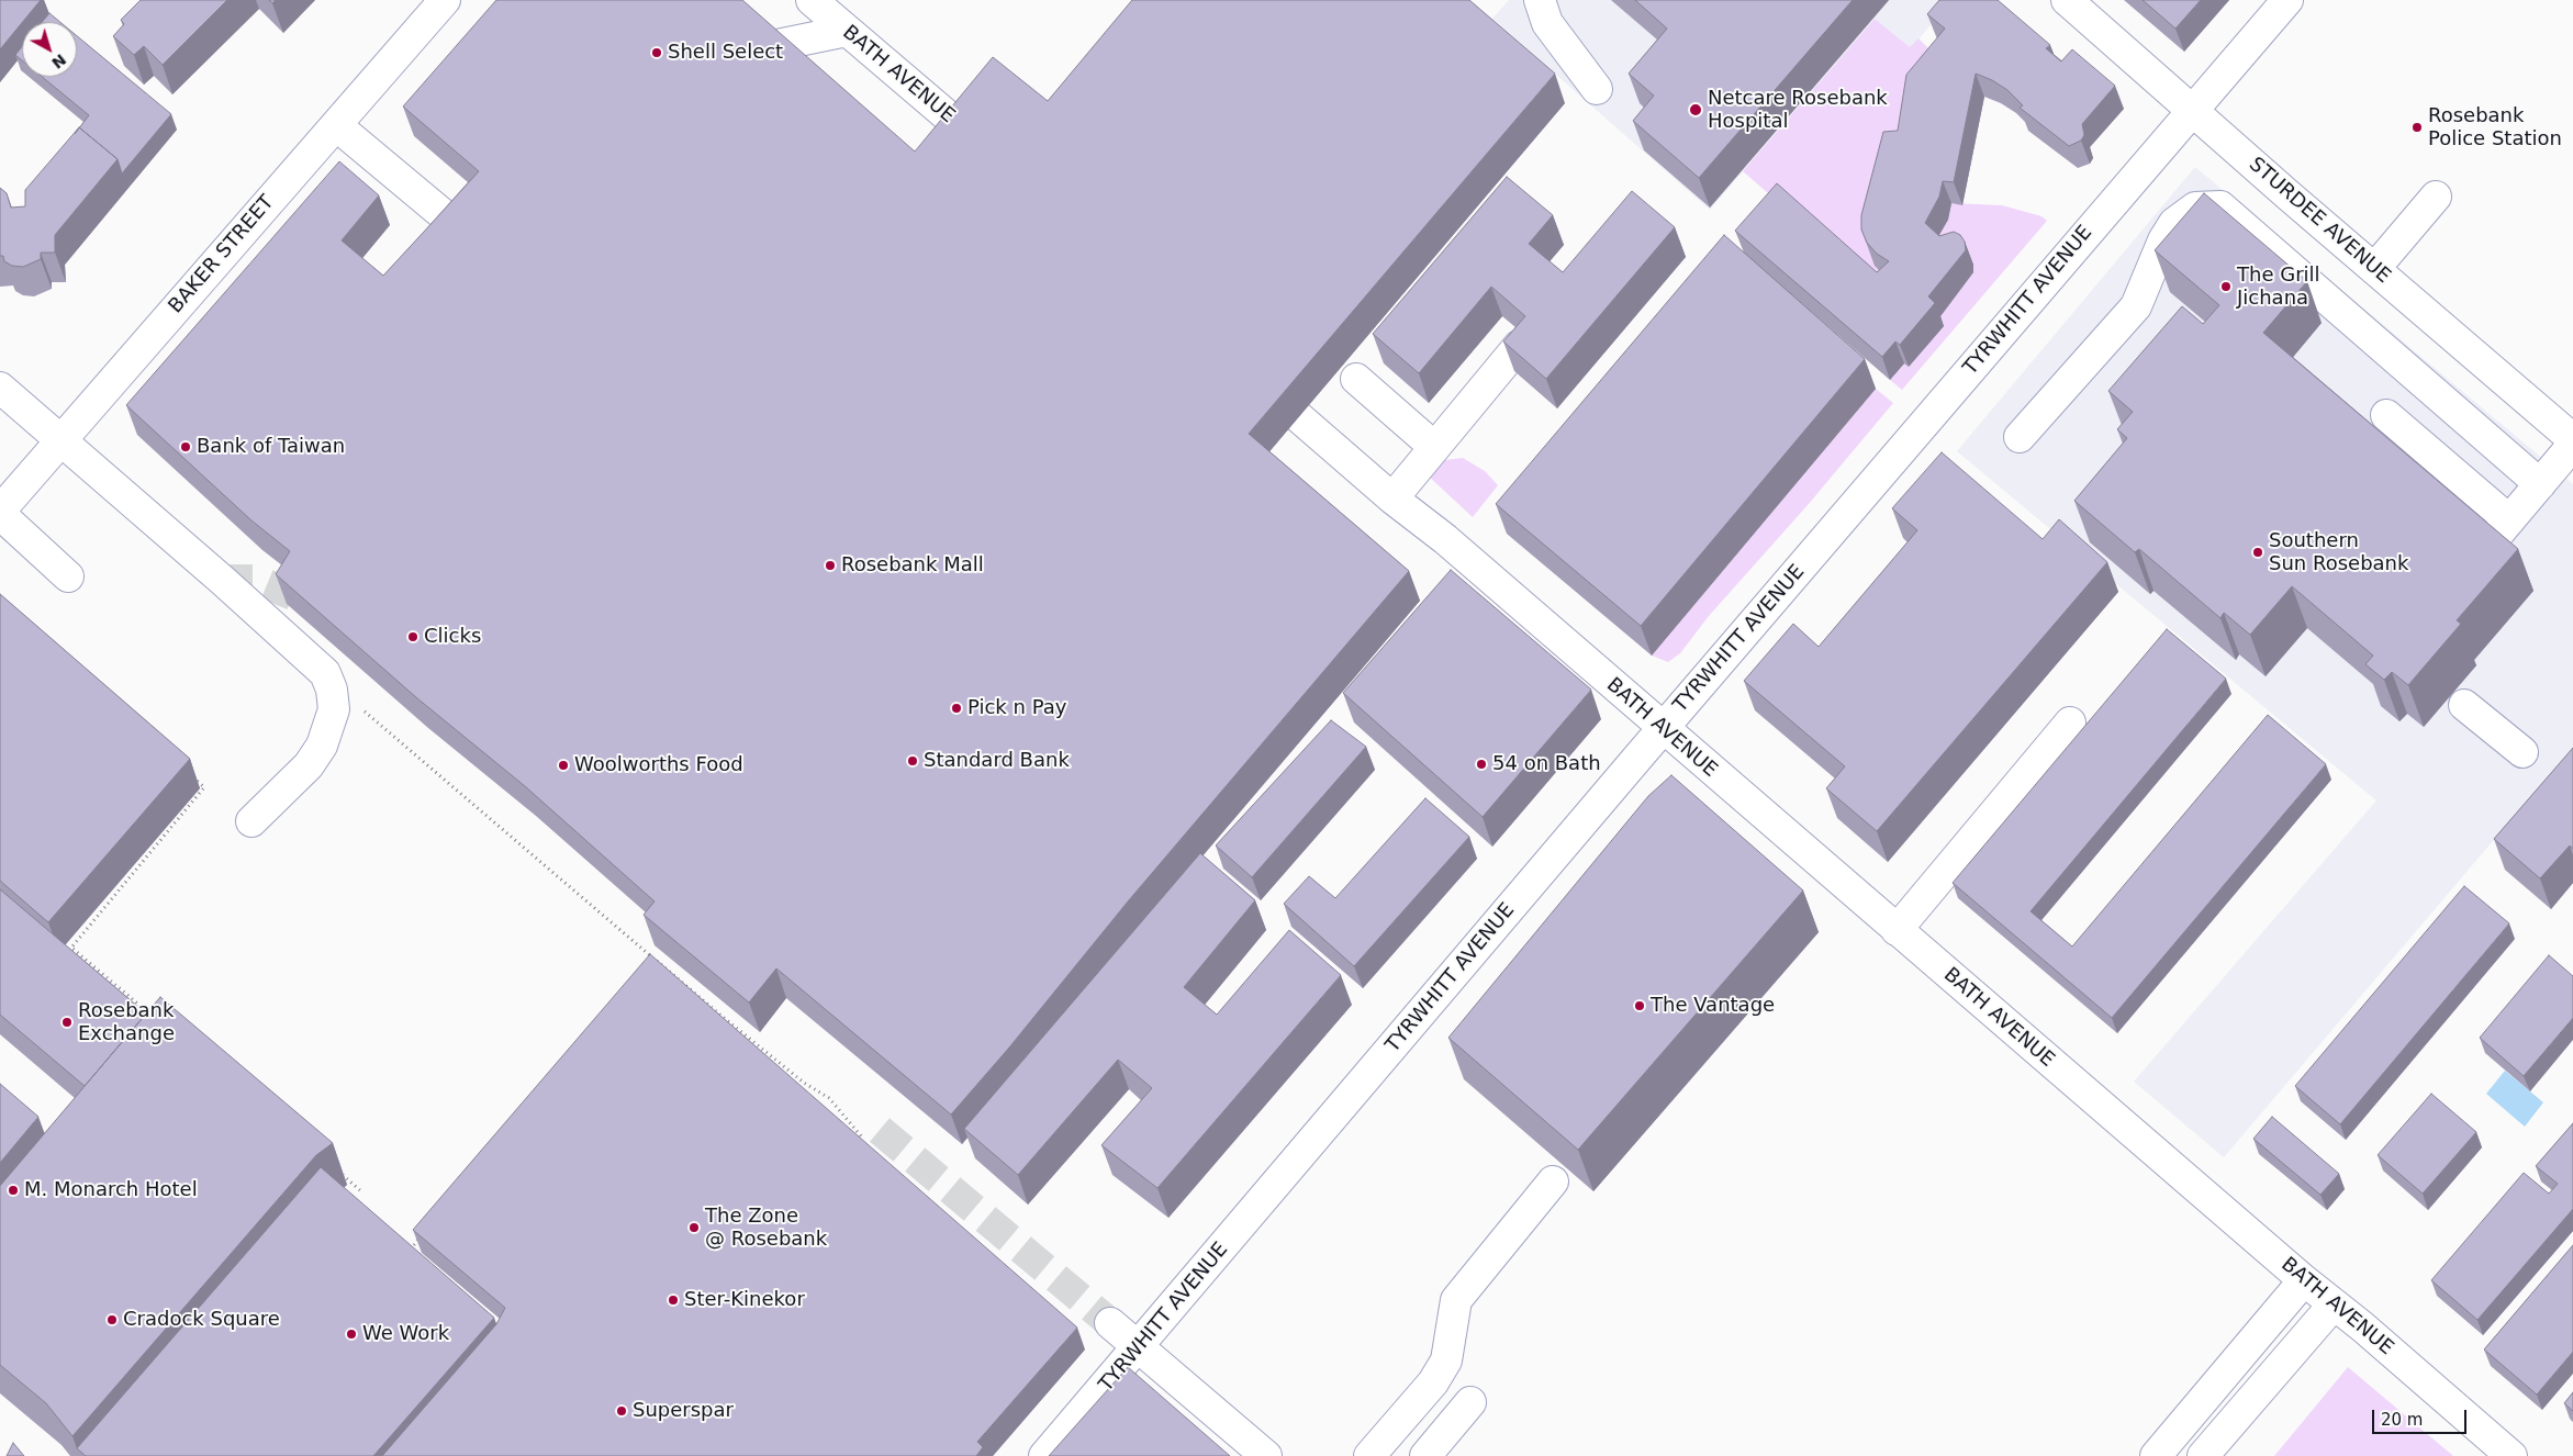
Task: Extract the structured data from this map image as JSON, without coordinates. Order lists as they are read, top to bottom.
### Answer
{
  "streets": {
    "street": [
      "BATH AVENUE",
      "STURDEE AVENUE",
      "BAKER STREET",
      "TYRWHITT AVENUE"
    ]
  },
  "crossings": [
    ["BATH AVENUE", "TYRWHITT AVENUE"],
    ["STURDEE AVENUE", "TYRWHITT AVENUE"]
  ],
  "places": [
    "Shell Select",
    "Netcare Rosebank Hospital",
    "Rosebank Police Station",
    "The Grill Jichana",
    "Bank of Taiwan",
    "Southern Sun Rosebank",
    "Rosebank Mall",
    "Clicks",
    "Pick n Pay",
    "Standard Bank",
    "54 on Bath",
    "Woolworths Food",
    "The Vantage",
    "Rosebank Exchange",
    "M. Monarch Hotel",
    "The Zone @ Rosebank",
    "Ster-Kinekor",
    "Cradock Square",
    "We Work",
    "Superspar"
  ],
  "scale_bar": "20 m",
  "north": "bottom right"
}
